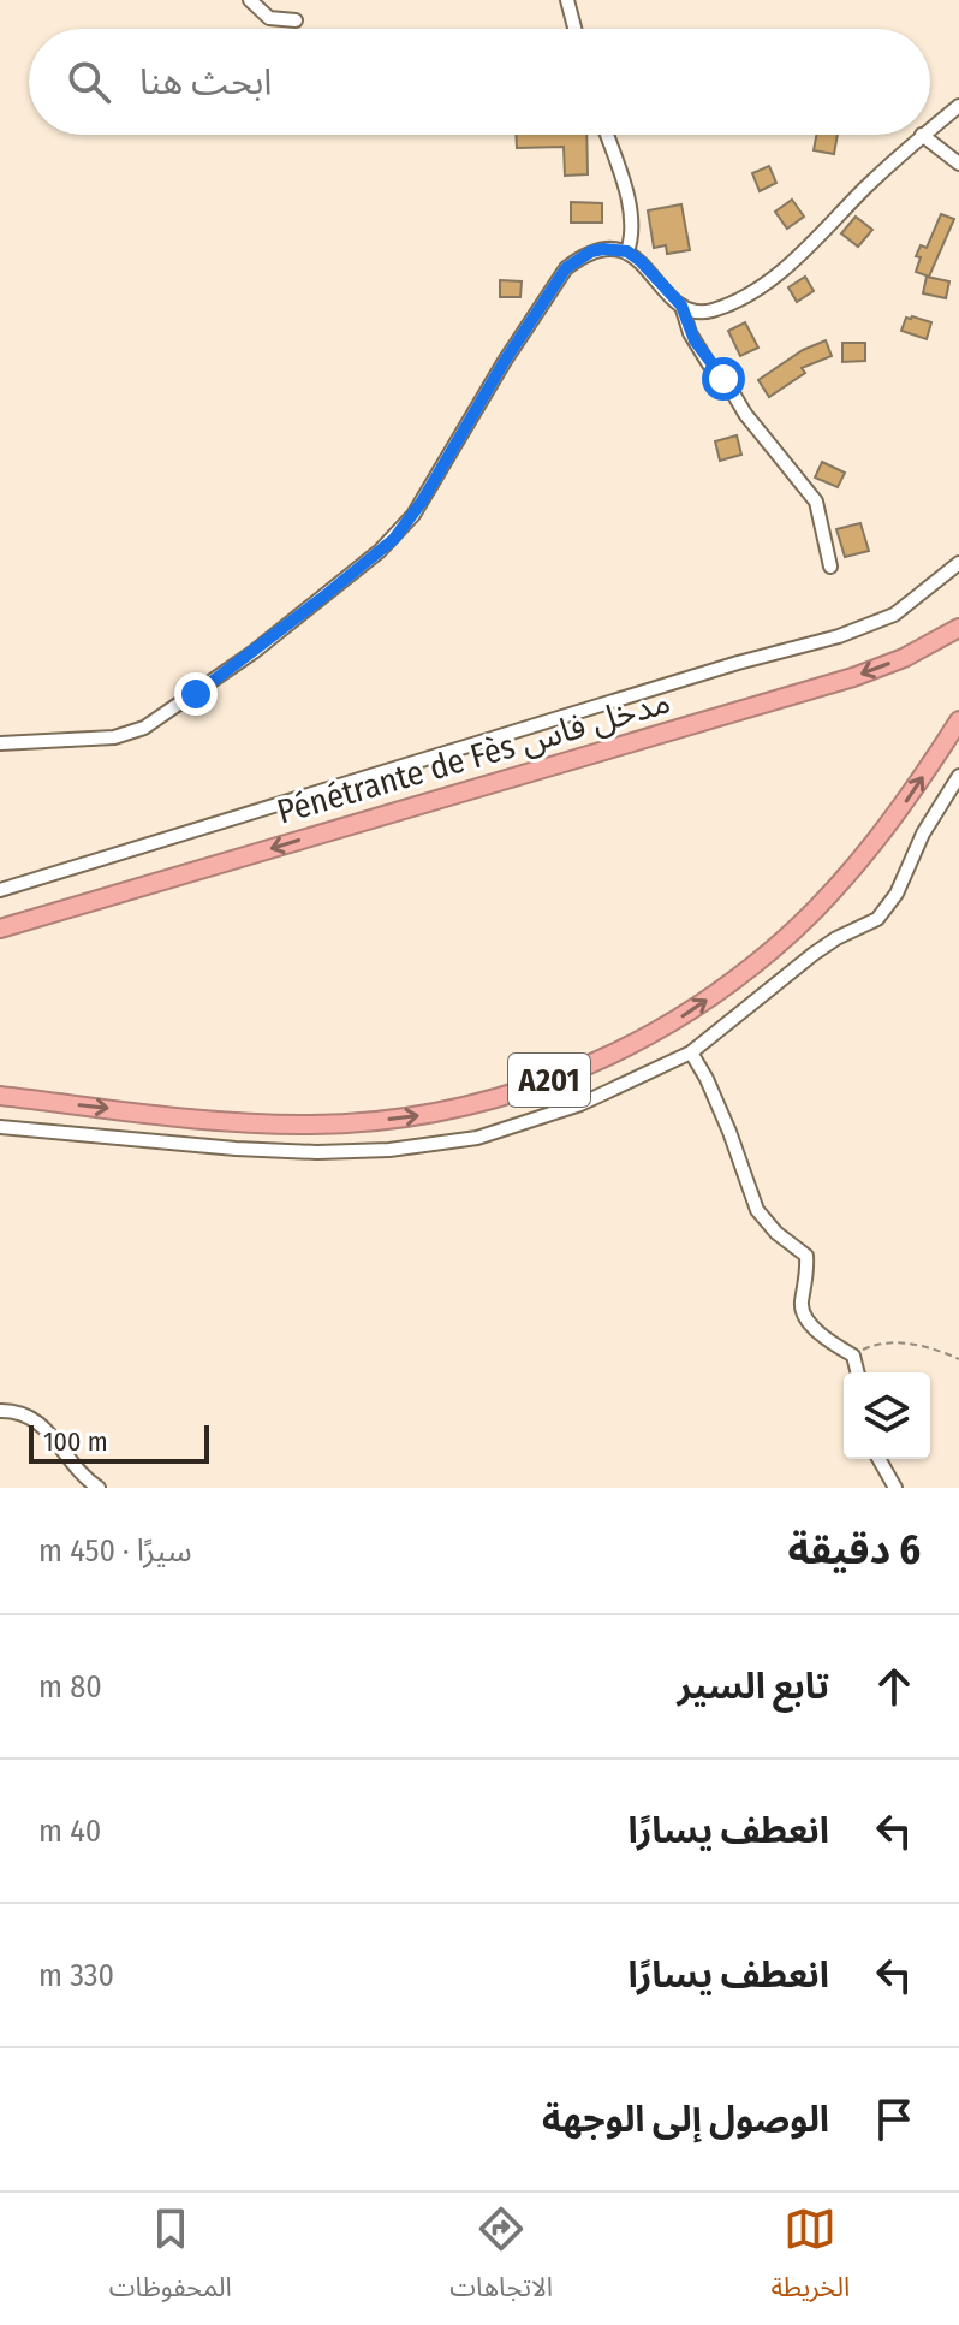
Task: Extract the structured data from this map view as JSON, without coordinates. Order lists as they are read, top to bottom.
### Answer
{
  "streets": {
    "highway": ["Pénétrante de Fès مدخل فاس", "A201"]
  },
  "one_way": ["Pénétrante de Fès مدخل فاس"],
  "scale_bar": "100 m",
  "page": {
    "search": "ابحث هنا",
    "scale": "100 m",
    "heading": ["6 دقيقة", "سيرًا · 450 m"],
    "list": [
      ["تابع السير", "80 m"],
      ["انعطف يسارًا", "40 m"],
      ["انعطف يسارًا", "330 m"],
      "الوصول إلى الوجهة"
    ],
    "nav": ["الخريطة", "الاتجاهات", "المحفوظات"]
  }
}
